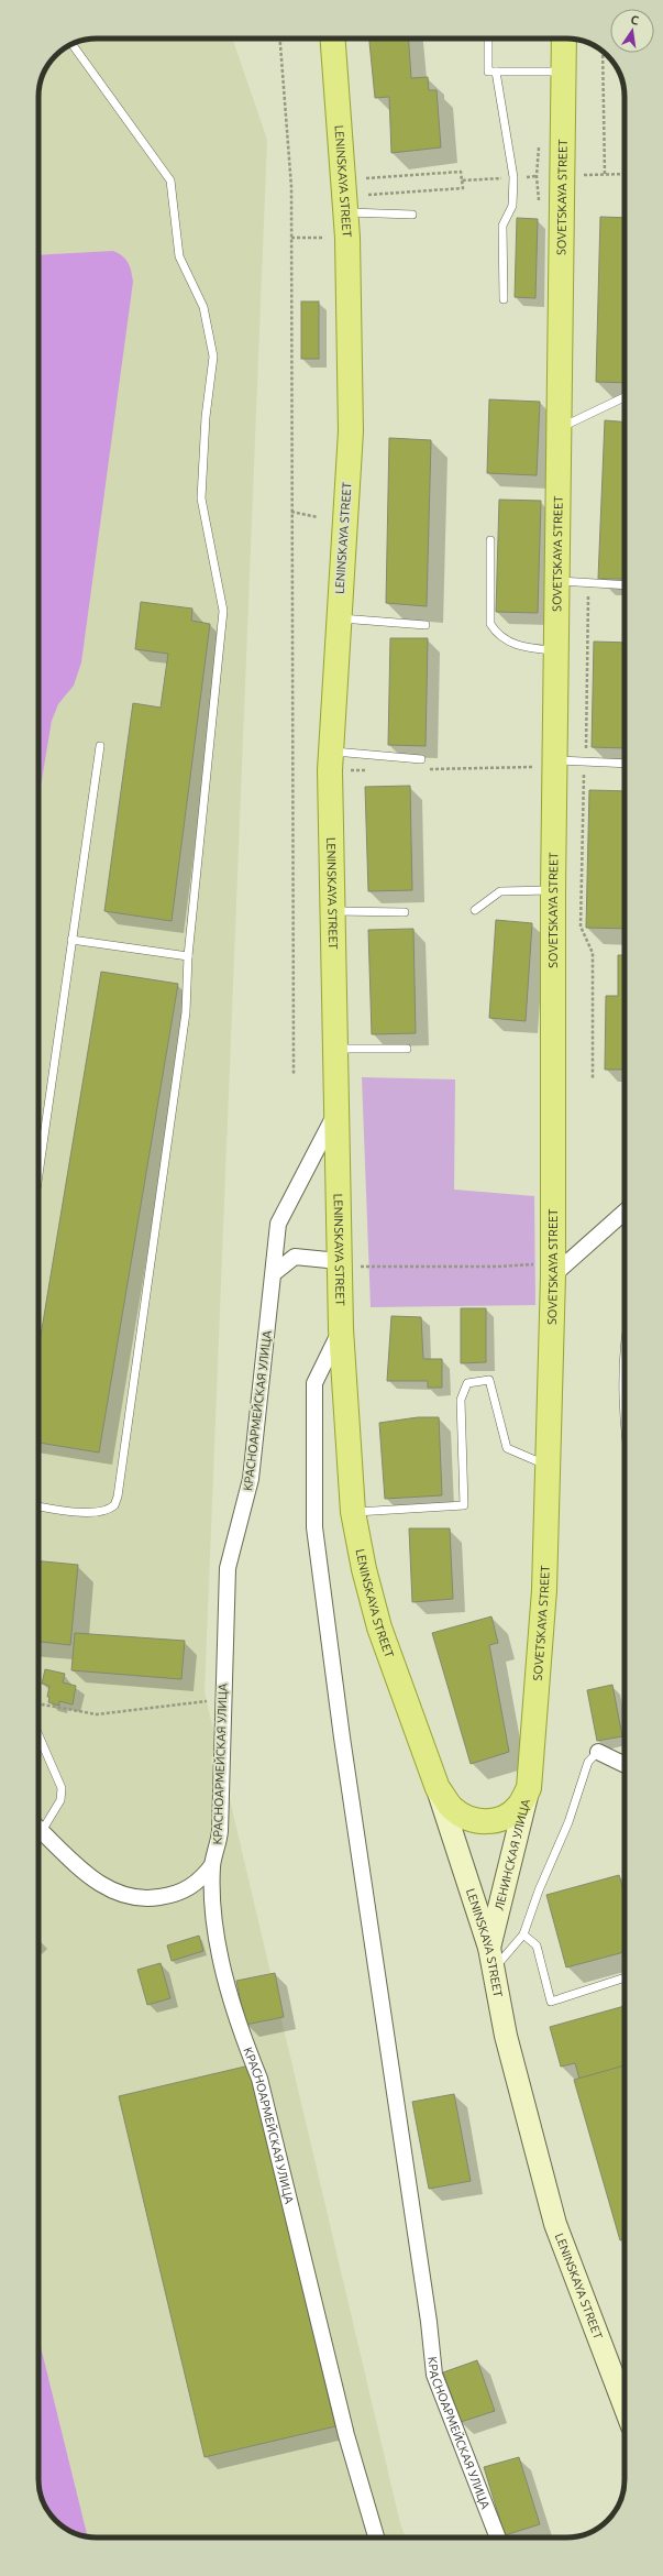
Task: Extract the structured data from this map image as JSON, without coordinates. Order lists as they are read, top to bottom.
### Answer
{
  "streets": {
    "main road": ["LENINSKAYA STREET", "SOVETSKAYA STREET", "ЛЕНИНСКАЯ УЛИЦА"],
    "street": ["КРАСНОАРМЕЙСКАЯ УЛИЦА"]
  },
  "crossings": [
    ["LENINSKAYA STREET", "КРАСНОАРМЕЙСКАЯ УЛИЦА"],
    ["LENINSKAYA STREET", "ЛЕНИНСКАЯ УЛИЦА"],
    ["SOVETSKAYA STREET", "ЛЕНИНСКАЯ УЛИЦА"]
  ],
  "north": "top"
}
